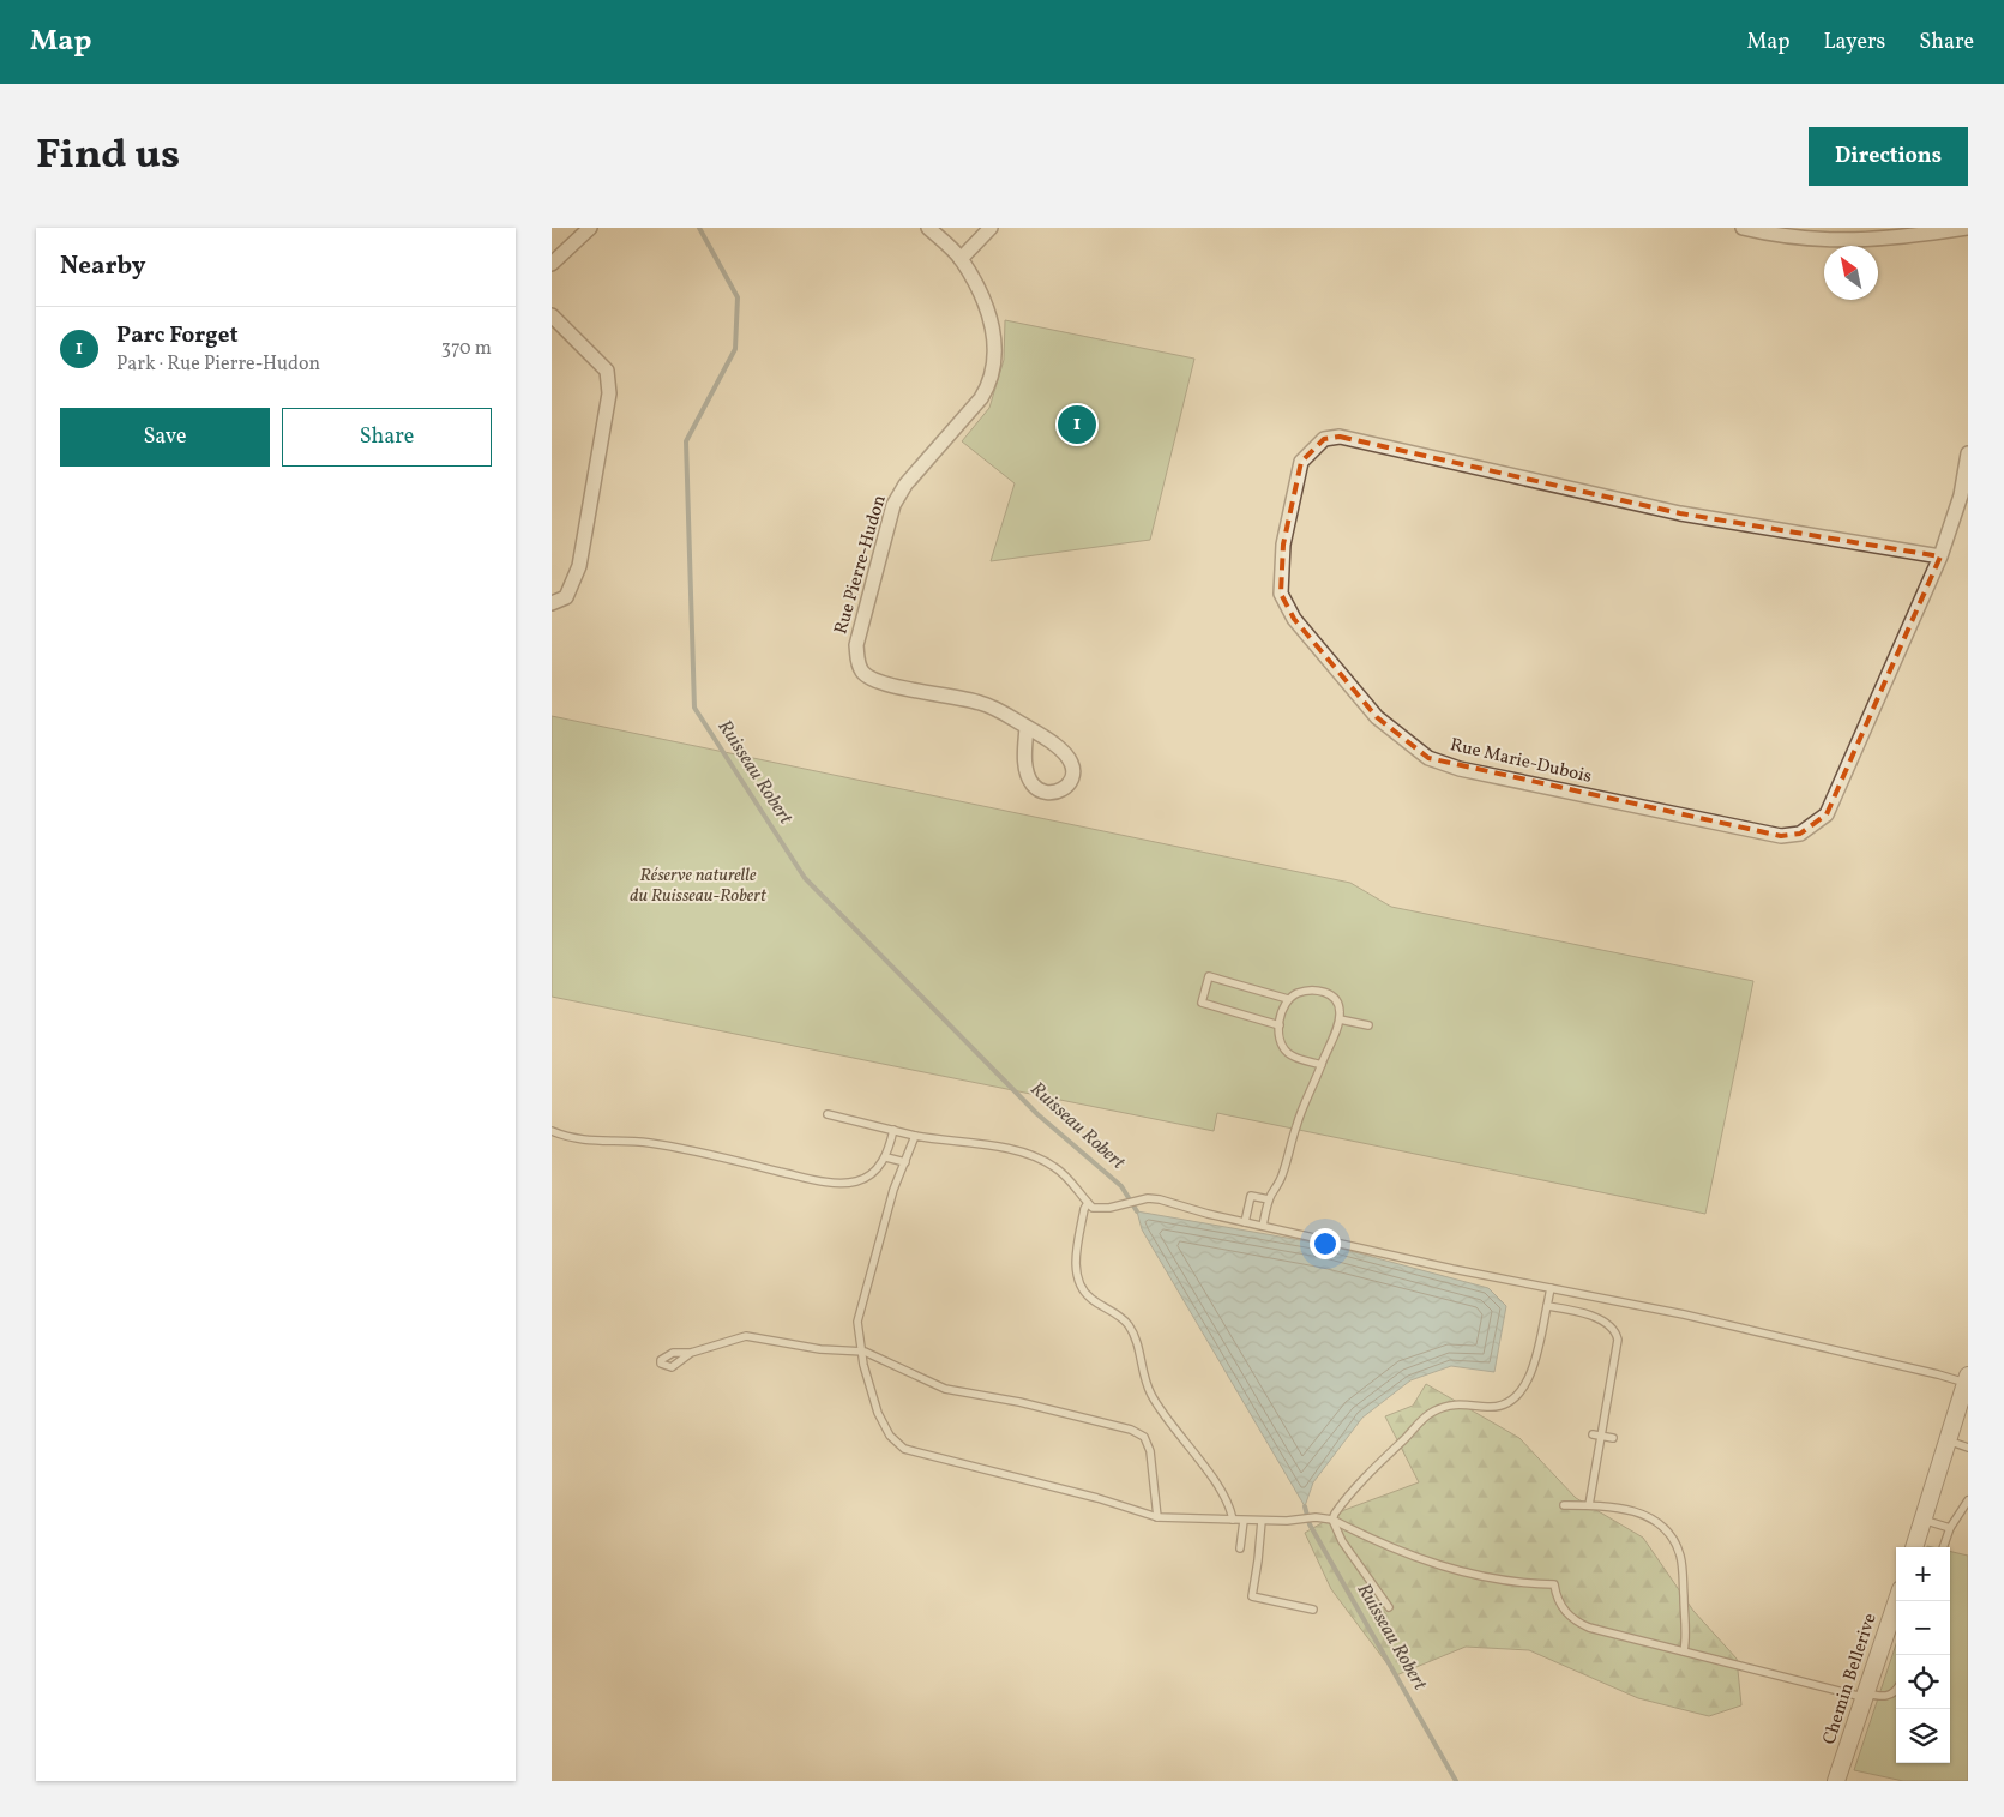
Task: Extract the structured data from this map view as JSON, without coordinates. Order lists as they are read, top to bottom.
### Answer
{
  "streets": {
    "street": ["Rue Pierre-Hudon", "Rue Marie-Dubois", "Chemin Bellerive"]
  },
  "water": ["Ruisseau Robert"],
  "parks": ["Réserve naturelle du Ruisseau-Robert"],
  "north": "top left",
  "page": {
    "header": "Map",
    "nav": ["Map", "Layers", "Share"],
    "title": "Find us",
    "buttons": [
      "Directions",
      ["Save", "Share"]
    ],
    "heading": "Nearby",
    "list": [
      {
        "mark": "1",
        "name": "Parc Forget",
        "note": "Park · Rue Pierre-Hudon",
        "value": "370 m"
      }
    ],
    "pins": "1",
    "map_buttons": ["+", "−"]
  }
}
